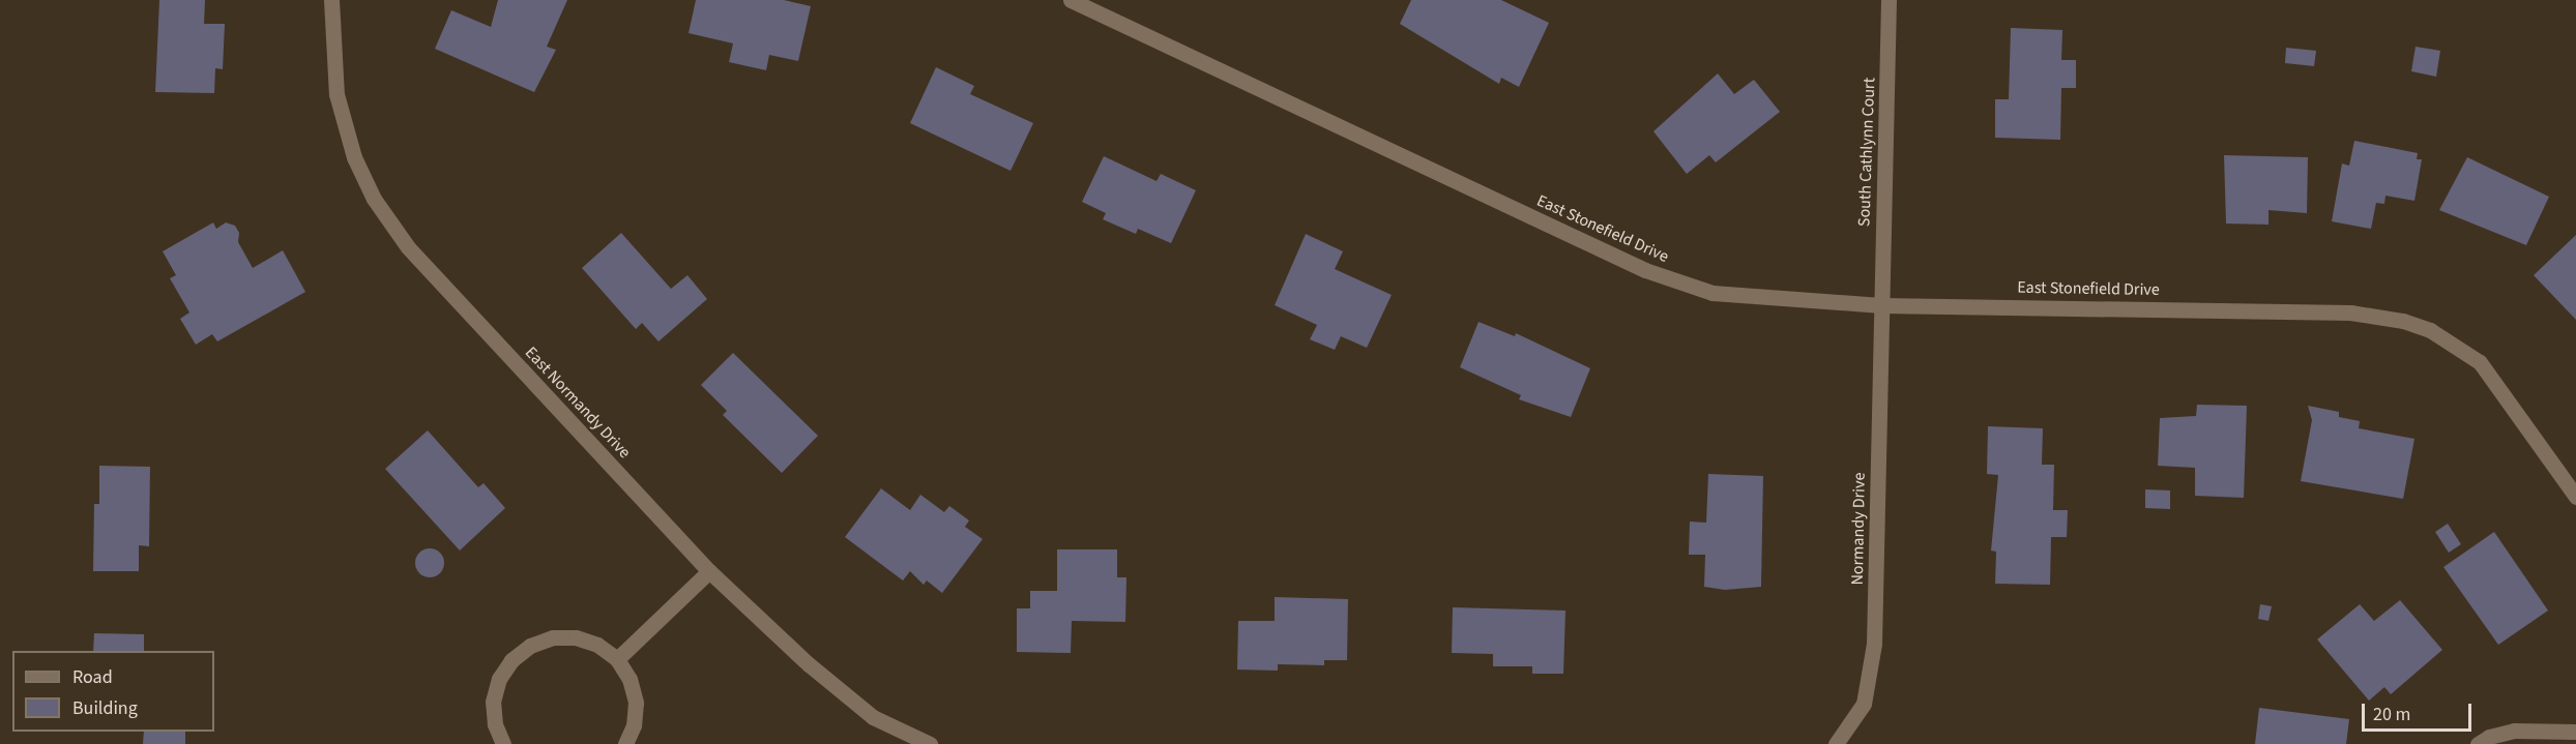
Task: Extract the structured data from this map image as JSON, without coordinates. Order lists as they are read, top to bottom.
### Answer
{
  "streets": {
    "street": [
      "South Cathlynn Court",
      "East Stonefield Drive",
      "East Normandy Drive",
      "Normandy Drive"
    ]
  },
  "crossings": [
    ["South Cathlynn Court", "East Stonefield Drive"],
    ["South Cathlynn Court", "Normandy Drive"],
    ["East Stonefield Drive", "Normandy Drive"]
  ],
  "legend": ["Road", "Building"],
  "scale_bar": "20 m"
}
